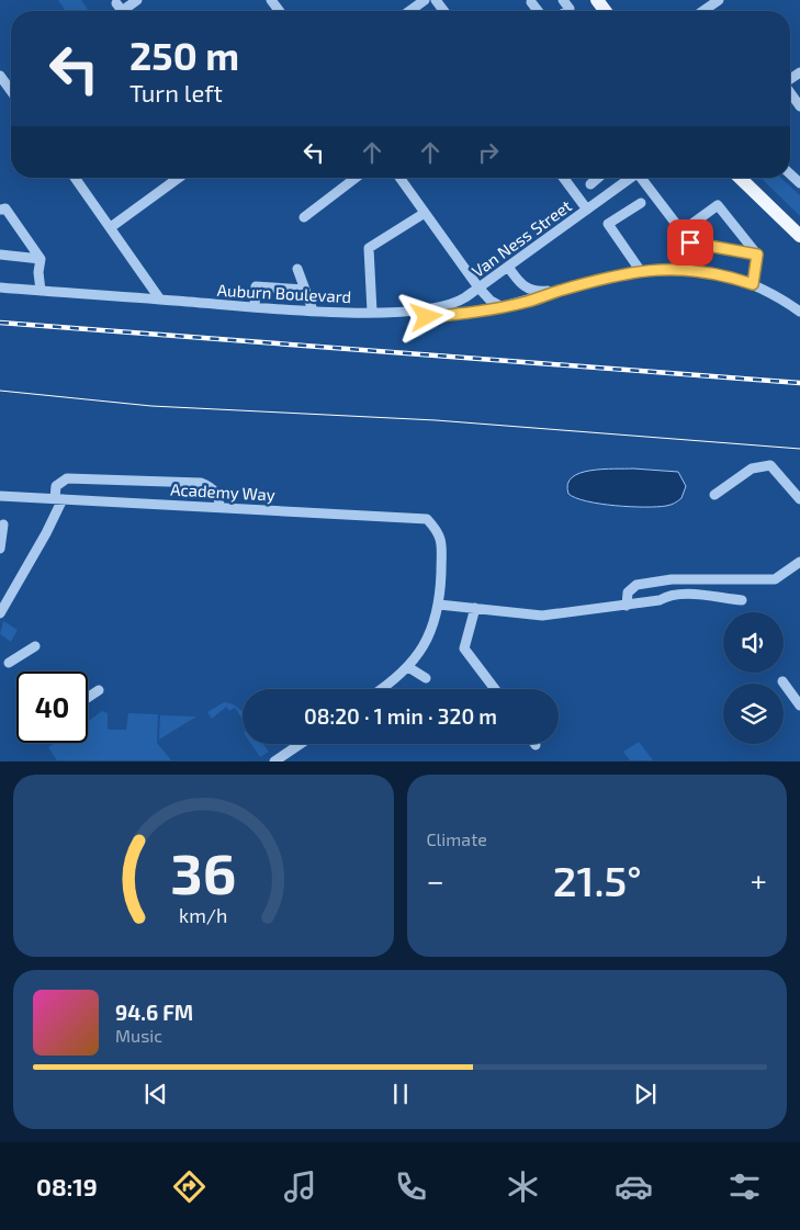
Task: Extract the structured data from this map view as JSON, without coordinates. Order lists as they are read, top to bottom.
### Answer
{
  "streets": {
    "street": ["Van Ness Street", "Auburn Boulevard", "Academy Way"]
  },
  "crossings": [
    ["Van Ness Street", "Auburn Boulevard"]
  ],
  "page": {
    "turn": ["250 m", "Turn left"],
    "limit": "40",
    "trip": "08:20 · 1 min · 320 m",
    "tile": "Climate",
    "heat": ["−", "21.5°", "+"],
    "song": ["94.6 FM", "Music"],
    "tabs": "08:19",
    "gauge": ["36", "km/h"]
  }
}
